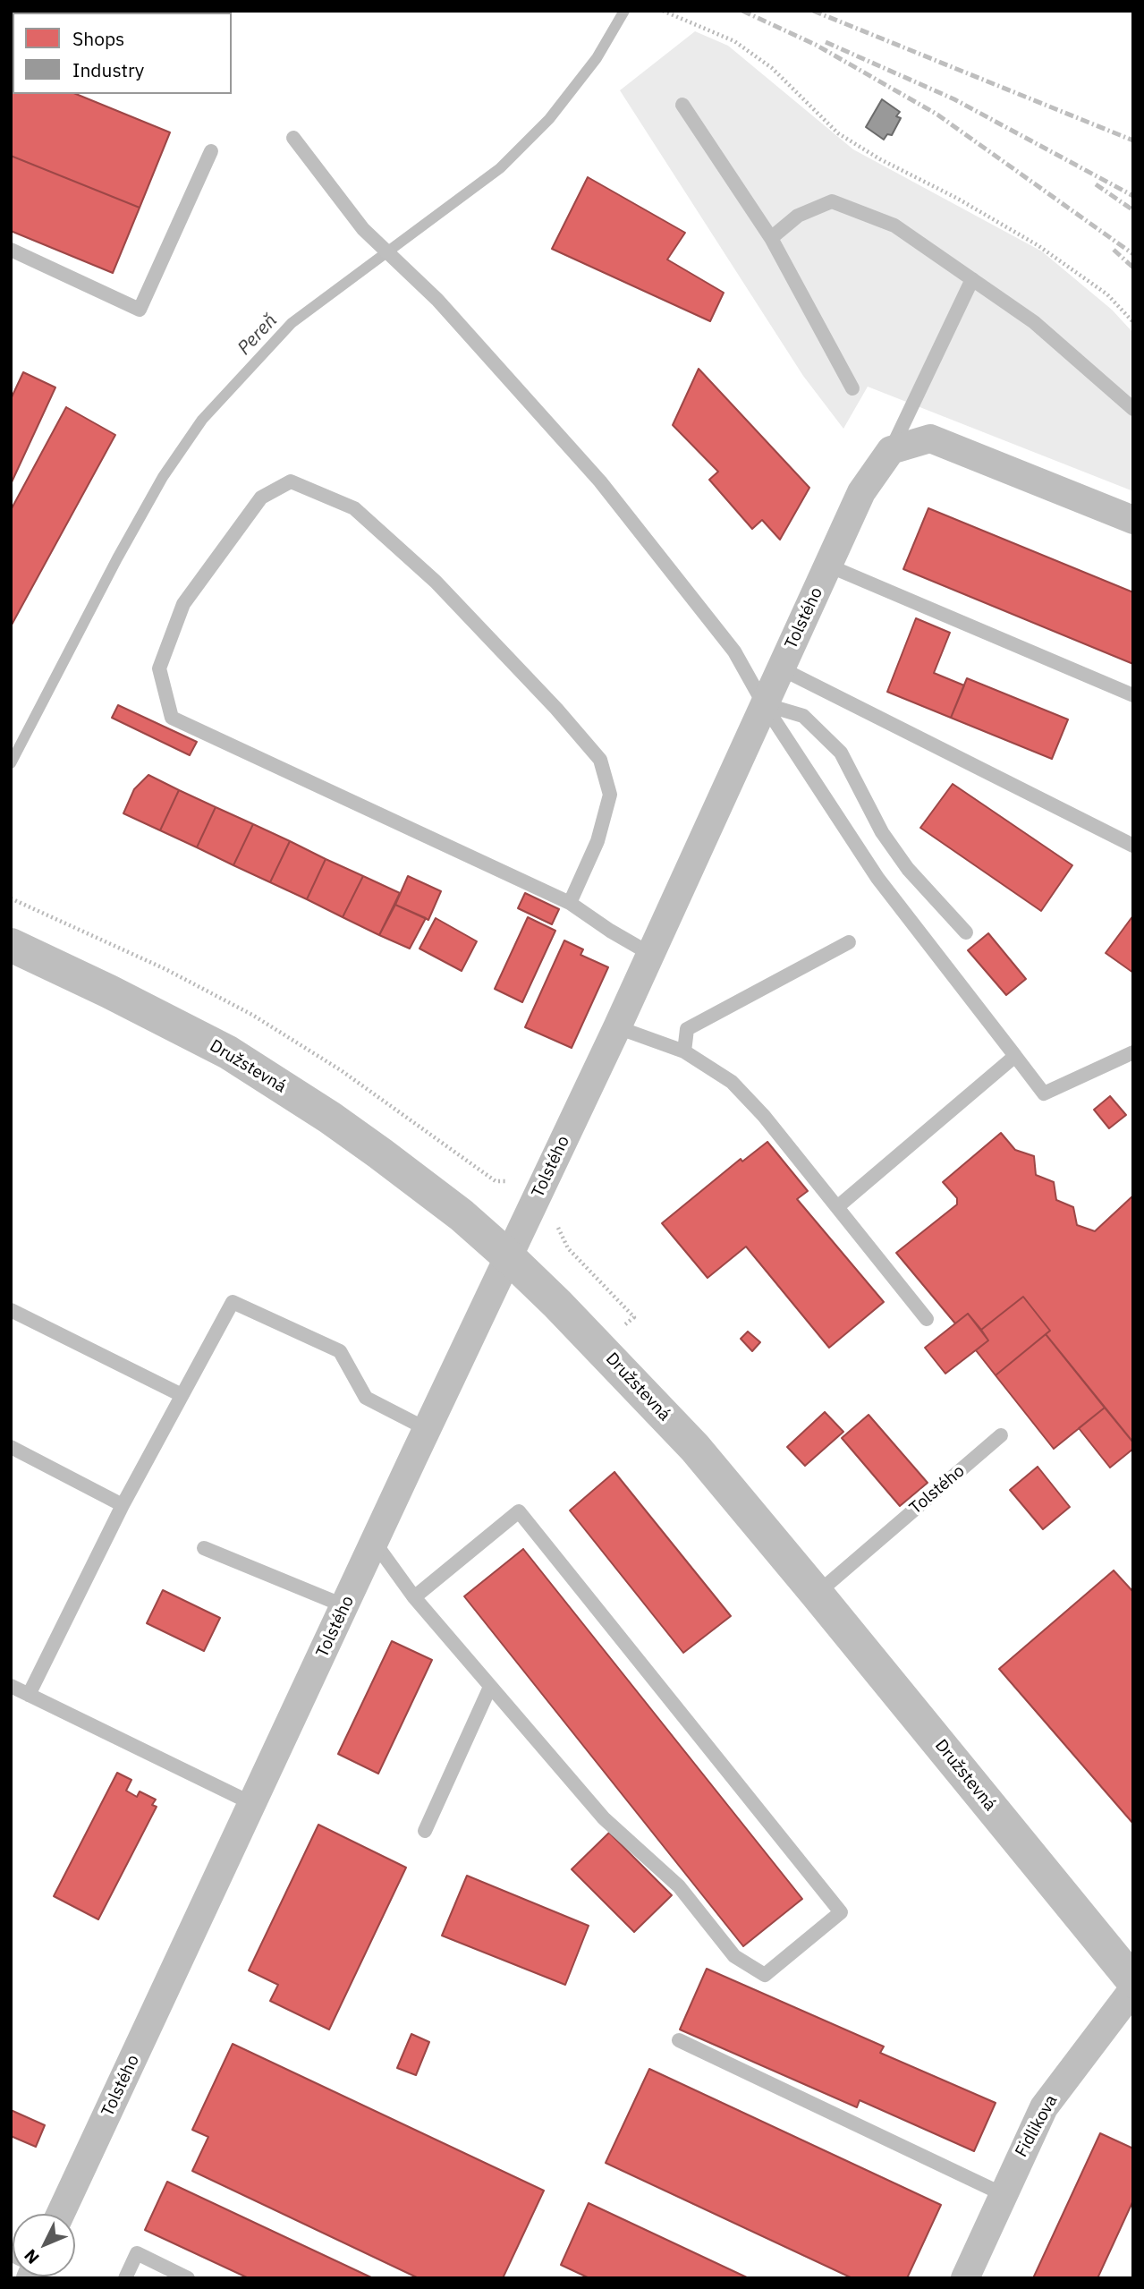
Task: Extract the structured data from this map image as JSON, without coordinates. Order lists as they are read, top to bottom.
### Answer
{
  "streets": {
    "main road": ["Družstevná"],
    "street": ["Tolstého", "Fidlikova"]
  },
  "crossings": [
    ["Tolstého", "Družstevná"]
  ],
  "water": ["Pereň"],
  "legend": ["Shops", "Industry"],
  "north": "bottom left"
}
